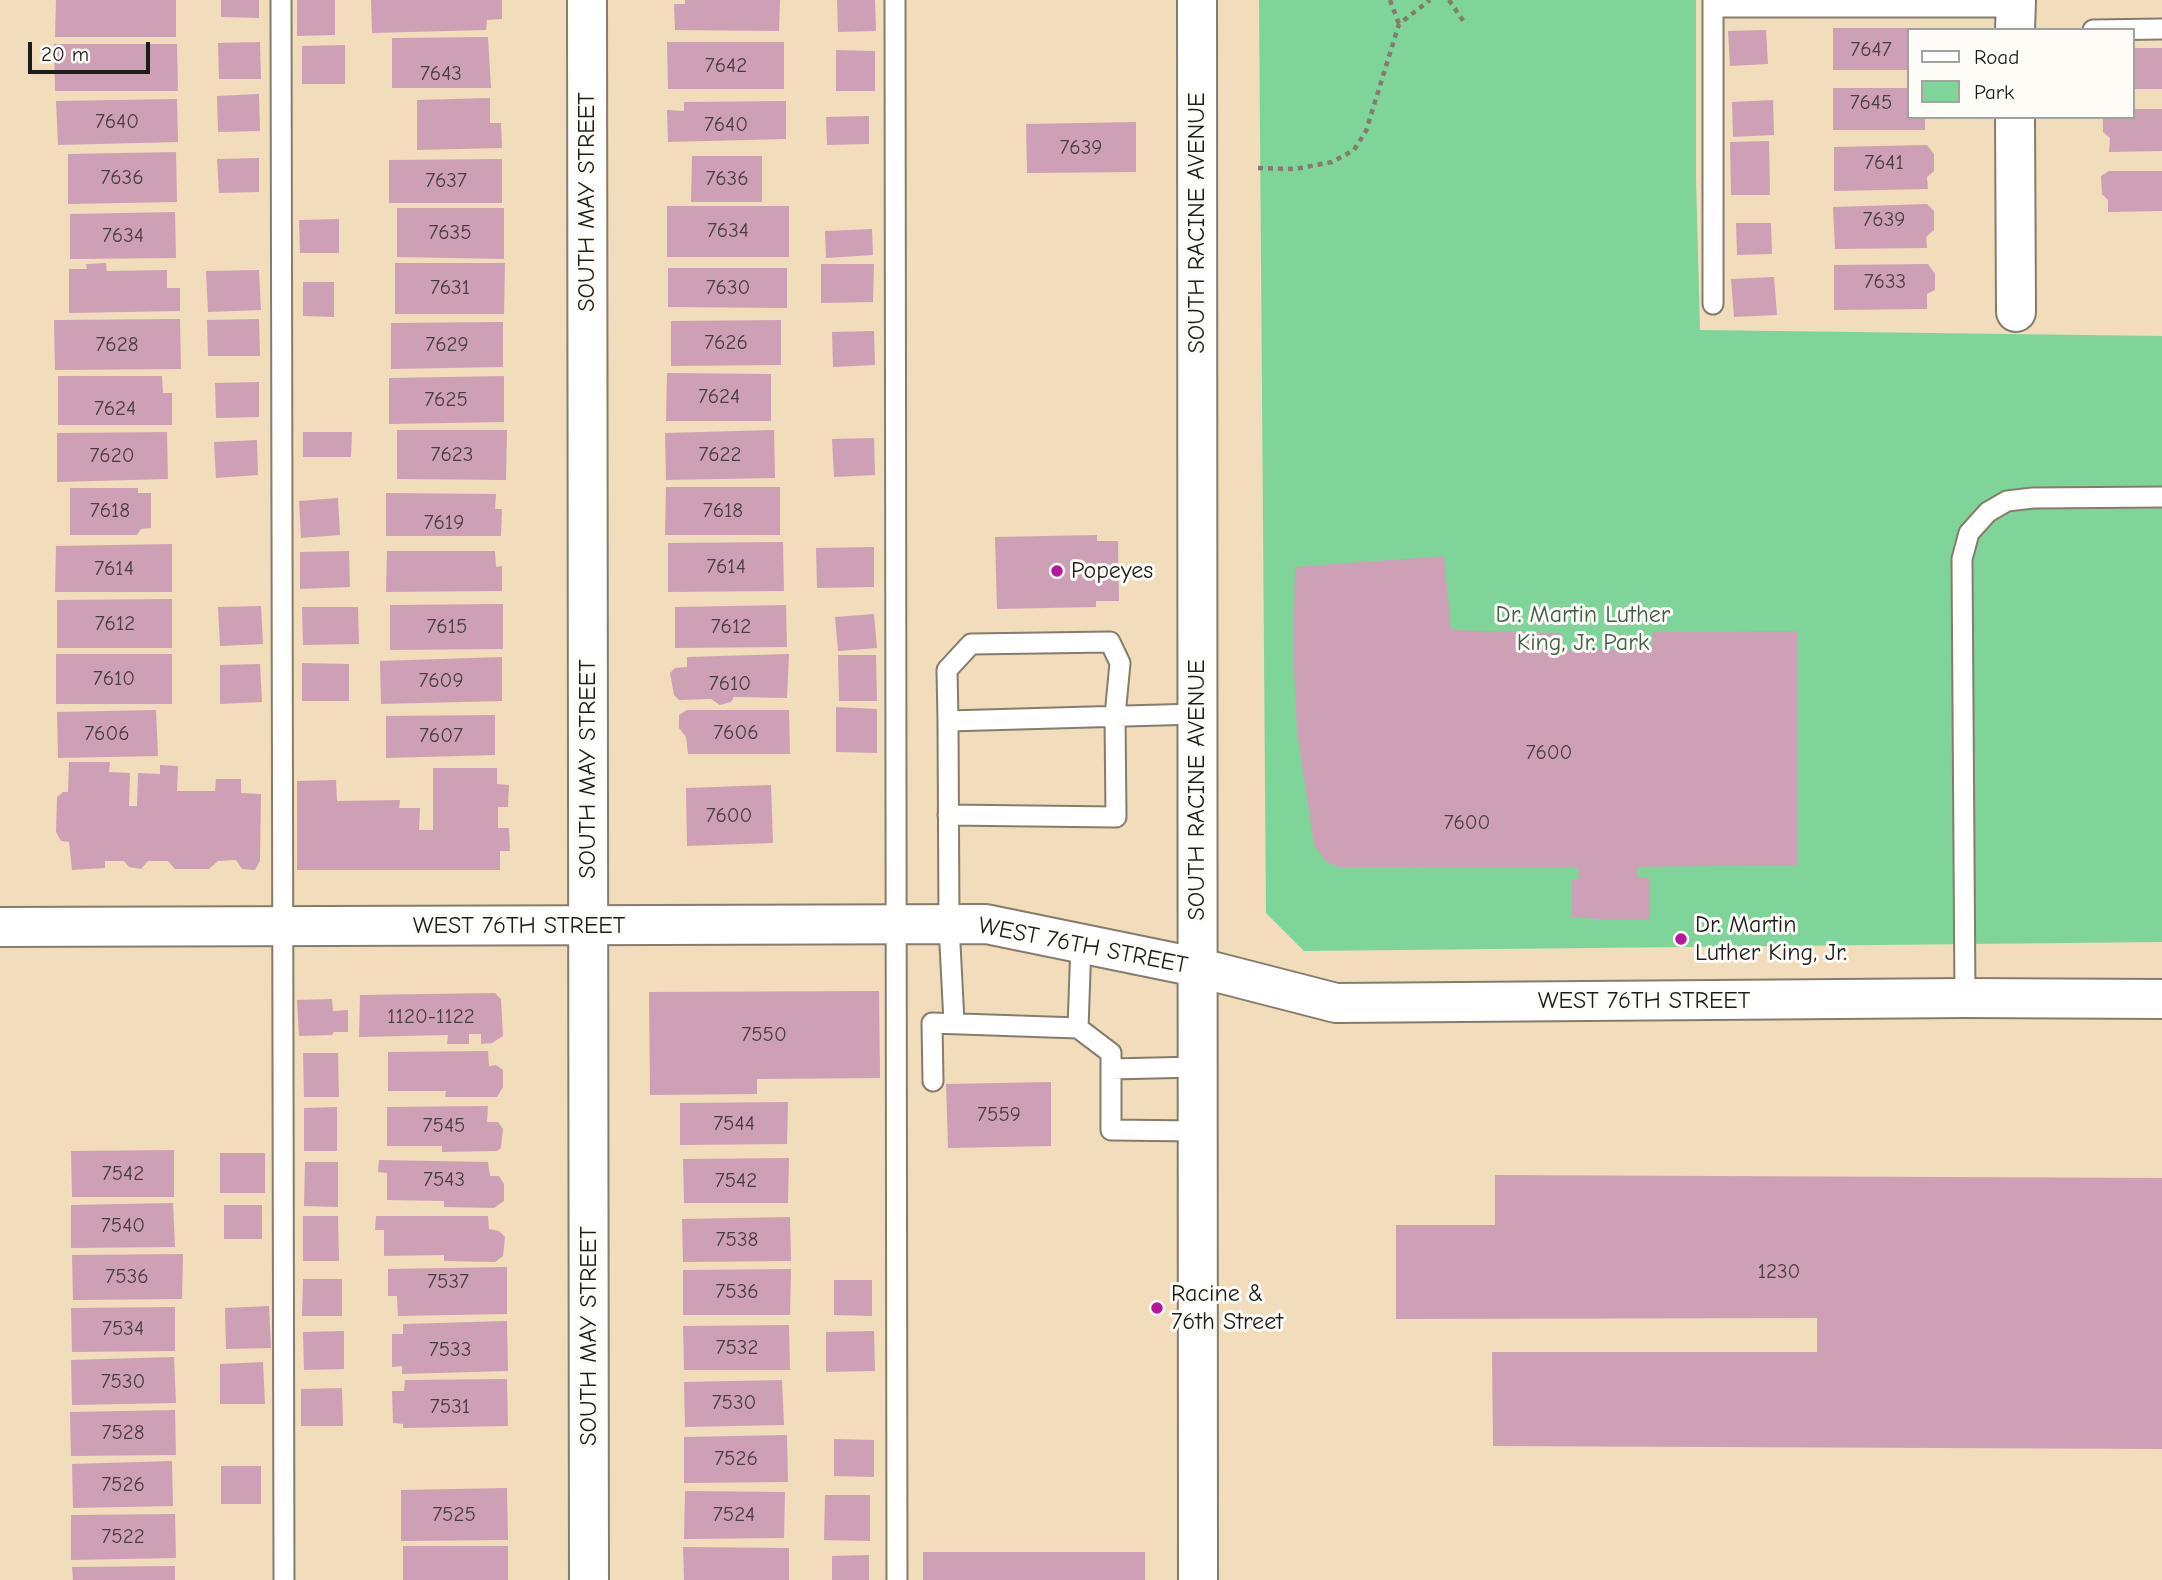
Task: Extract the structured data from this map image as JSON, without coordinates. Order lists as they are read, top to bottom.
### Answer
{
  "streets": {
    "street": ["SOUTH MAY STREET", "SOUTH RACINE AVENUE", "WEST 76TH STREET"]
  },
  "crossings": [
    ["SOUTH MAY STREET", "WEST 76TH STREET"],
    ["SOUTH RACINE AVENUE", "WEST 76TH STREET"]
  ],
  "parks": ["Dr. Martin Luther King, Jr. Park"],
  "places": ["Popeyes", "Dr. Martin Luther King, Jr.", "Racine & 76th Street"],
  "house_numbers": [
    "7647",
    "7642",
    "7643",
    "7645",
    "7640",
    "7640",
    "7639",
    "7641",
    "7636",
    "7636",
    "7637",
    "7639",
    "7634",
    "7635",
    "7634",
    "7633",
    "7631",
    "7630",
    "7626",
    "7628",
    "7629",
    "7624",
    "7625",
    "7624",
    "7623",
    "7622",
    "7620",
    "7618",
    "7618",
    "7619",
    "7614",
    "7614",
    "7612",
    "7615",
    "7612",
    "7610",
    "7609",
    "7610",
    "7606",
    "7606",
    "7607",
    "7600",
    "7600",
    "7600",
    "1120-1122",
    "7550",
    "7559",
    "7544",
    "7545",
    "7542",
    "7543",
    "7542",
    "7540",
    "7538",
    "1230",
    "7536",
    "7537",
    "7536",
    "7534",
    "7532",
    "7533",
    "7530",
    "7530",
    "7531",
    "7528",
    "7526",
    "7526",
    "7525",
    "7524",
    "7522"
  ],
  "legend": ["Road", "Park"],
  "scale_bar": "20 m"
}
